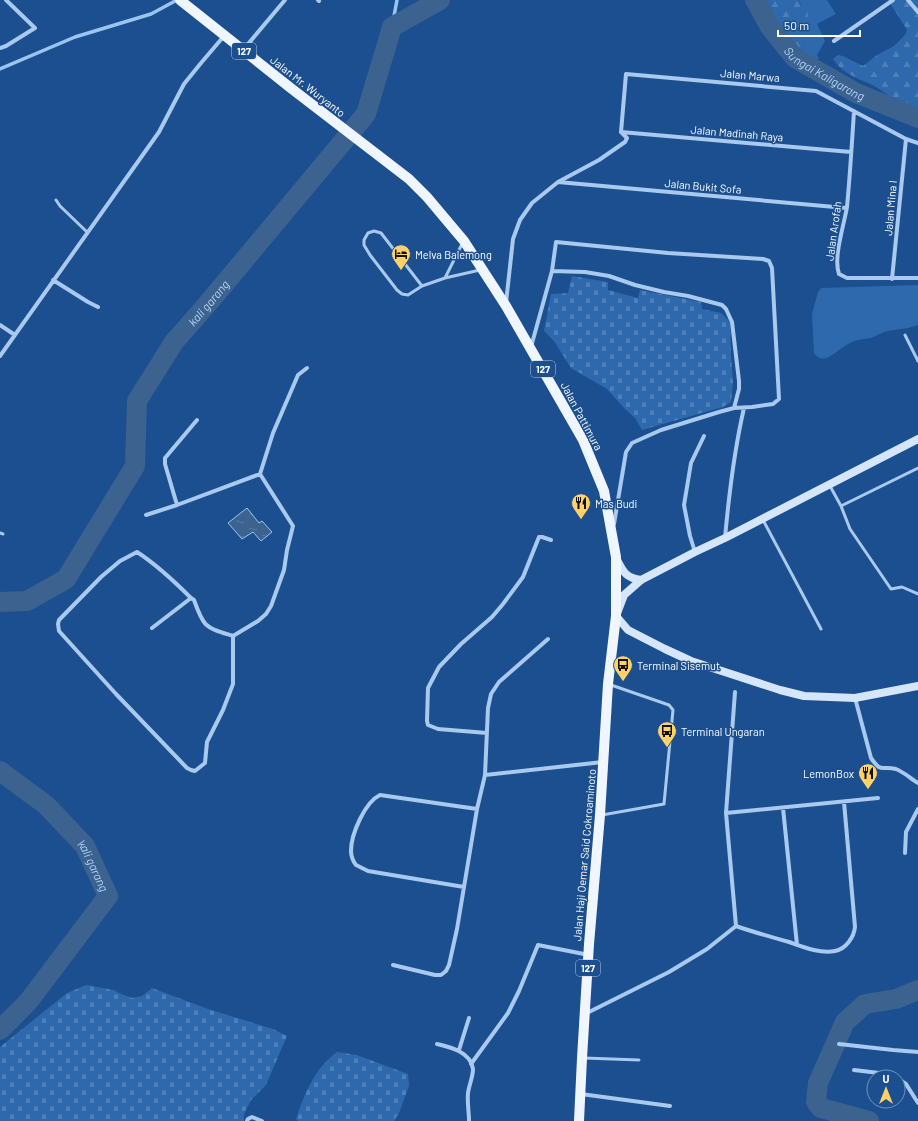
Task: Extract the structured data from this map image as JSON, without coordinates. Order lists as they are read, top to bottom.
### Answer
{
  "streets": {
    "main road": [
      "127",
      "Jalan Mr. Wuryanto",
      "Jalan Pattimura",
      "Jalan Haji Oemar Said Cokroaminoto"
    ],
    "street": [
      "Jalan Marwa",
      "Jalan Madinah Raya",
      "Jalan Bukit Sofa",
      "Jalan Mina I",
      "Jalan Arofah"
    ]
  },
  "crossings": [
    ["Jalan Marwa", "Jalan Madinah Raya"],
    ["Jalan Marwa", "Jalan Mina I"],
    ["Jalan Marwa", "Jalan Arofah"],
    ["Jalan Mr. Wuryanto", "Jalan Pattimura"],
    ["Jalan Madinah Raya", "Jalan Arofah"],
    ["Jalan Bukit Sofa", "Jalan Arofah"],
    ["Jalan Mina I", "Jalan Arofah"],
    ["Jalan Pattimura", "Jalan Haji Oemar Said Cokroaminoto"]
  ],
  "water": ["Sungai Kaligarang", "kali garang"],
  "places": {
    "hotel": ["Melva Balemong"],
    "restaurant": ["Mas Budi", "LemonBox"],
    "bus stop": ["Terminal Sisemut", "Terminal Ungaran"]
  },
  "scale_bar": "50 m",
  "north": "top"
}
